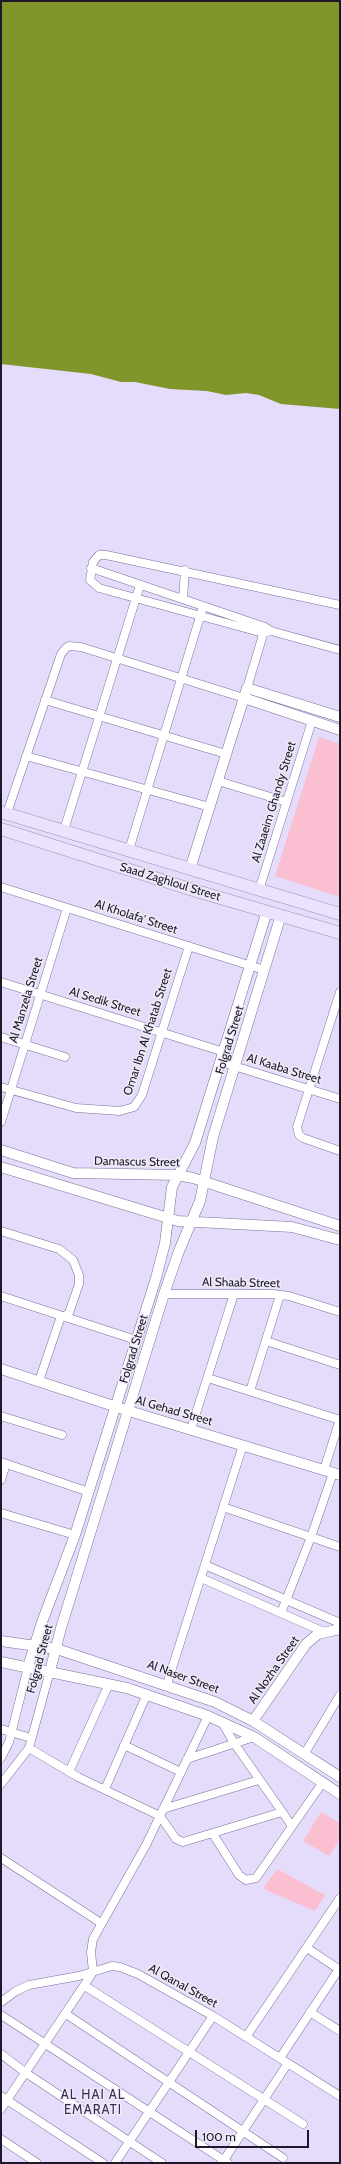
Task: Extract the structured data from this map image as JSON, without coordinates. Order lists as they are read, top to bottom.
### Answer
{
  "streets": {
    "main road": ["Saad Zaghloul Street"],
    "street": [
      "Al Zaaeim Ghandy Street",
      "Al Kholafa' Street",
      "Al Manzela Street",
      "Al Sedik Street",
      "Omar Ibn Al Khatab Street",
      "Folgrad Street",
      "Al Kaaba Street",
      "Damascus Street",
      "Al Shaab Street",
      "Al Gehad Street",
      "Al Nozha Street",
      "Al Naser Street",
      "Al Qanal Street"
    ]
  },
  "crossings": [
    ["Al Zaaeim Ghandy Street", "Saad Zaghloul Street"],
    ["Saad Zaghloul Street", "Folgrad Street"],
    ["Al Kholafa' Street", "Al Manzela Street"],
    ["Al Kholafa' Street", "Omar Ibn Al Khatab Street"],
    ["Al Kholafa' Street", "Folgrad Street"],
    ["Al Manzela Street", "Al Sedik Street"],
    ["Al Manzela Street", "Omar Ibn Al Khatab Street"],
    ["Al Sedik Street", "Omar Ibn Al Khatab Street"],
    ["Al Sedik Street", "Folgrad Street"],
    ["Folgrad Street", "Al Kaaba Street"],
    ["Folgrad Street", "Damascus Street"],
    ["Folgrad Street", "Al Shaab Street"],
    ["Folgrad Street", "Al Gehad Street"],
    ["Folgrad Street", "Al Naser Street"],
    ["Al Nozha Street", "Al Naser Street"]
  ],
  "districts": ["AL HAI AL EMARATI"],
  "scale_bar": "100 m"
}
